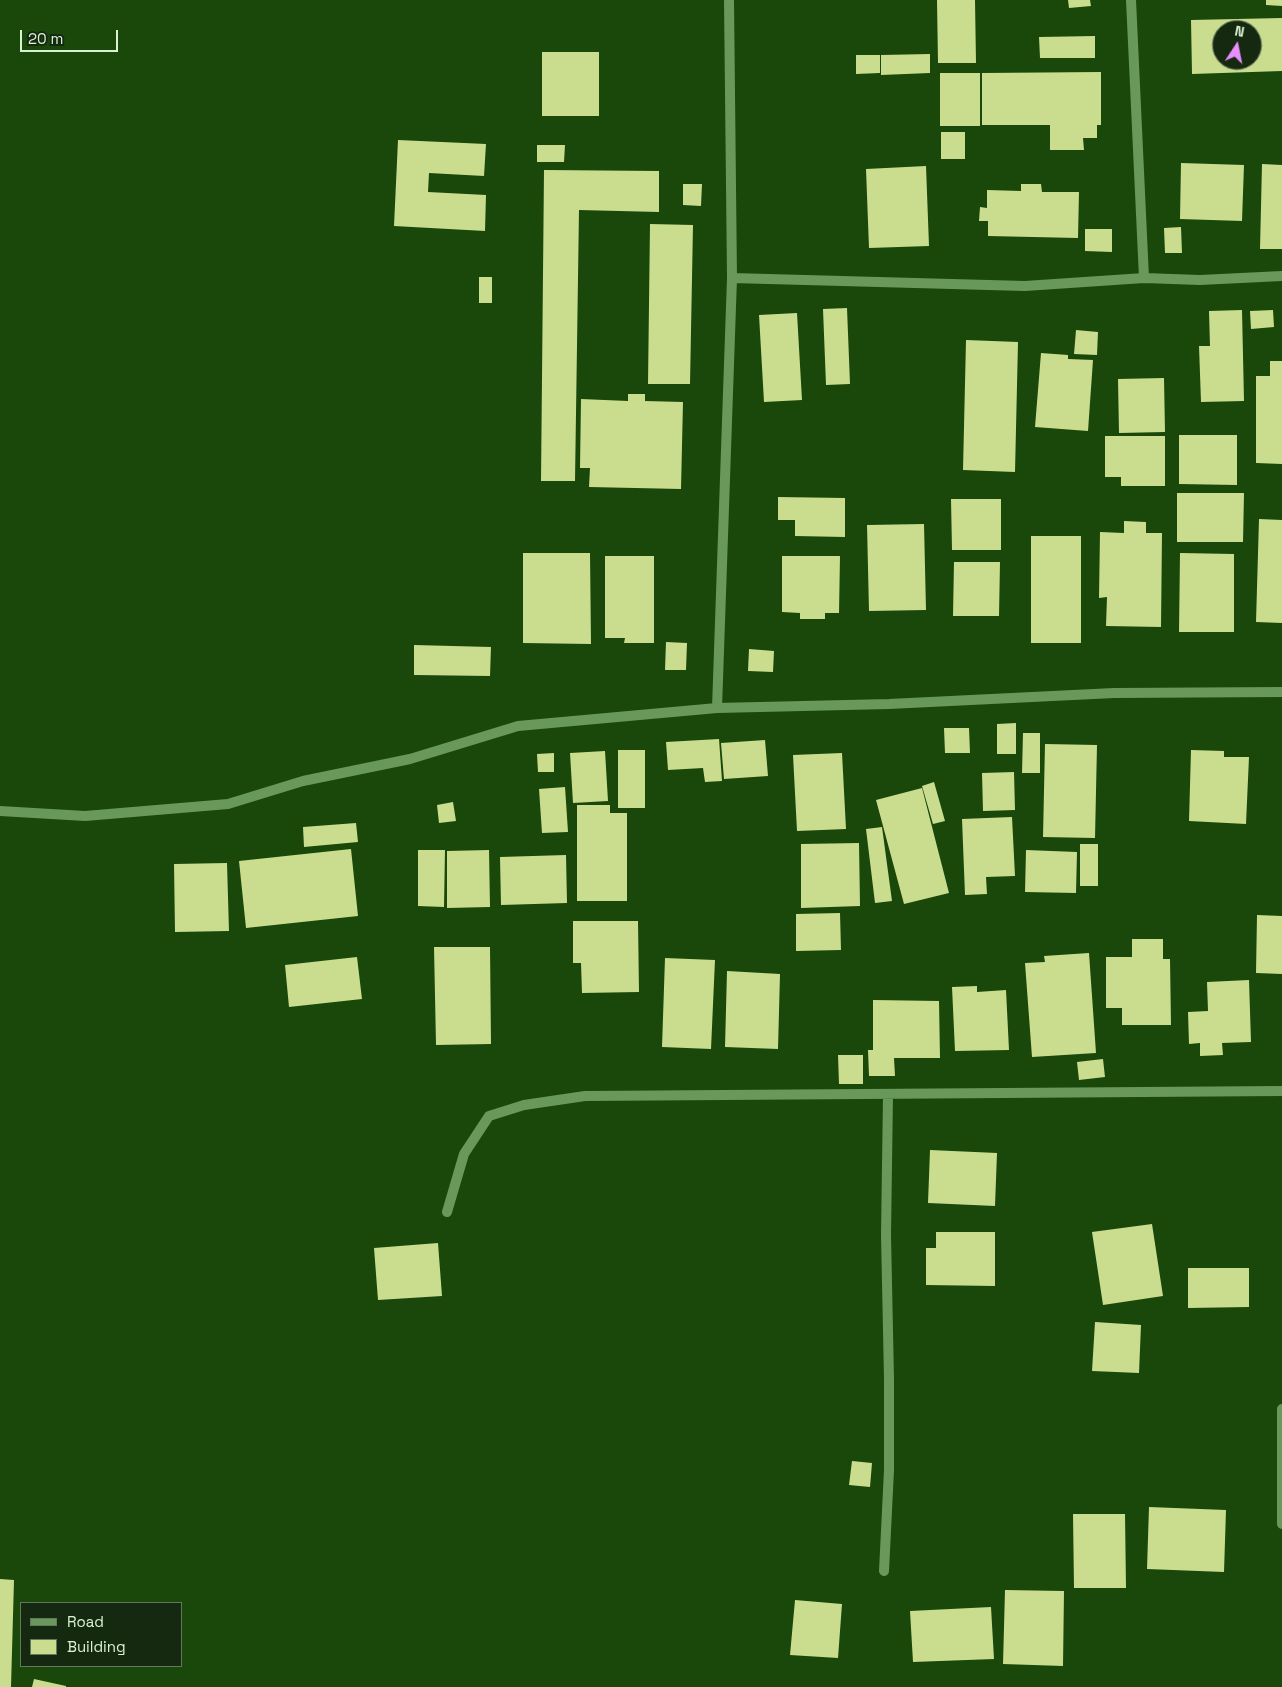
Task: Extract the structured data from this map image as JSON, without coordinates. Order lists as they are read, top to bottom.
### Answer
{
  "legend": ["Road", "Building"],
  "scale_bar": "20 m",
  "north": "top"
}
